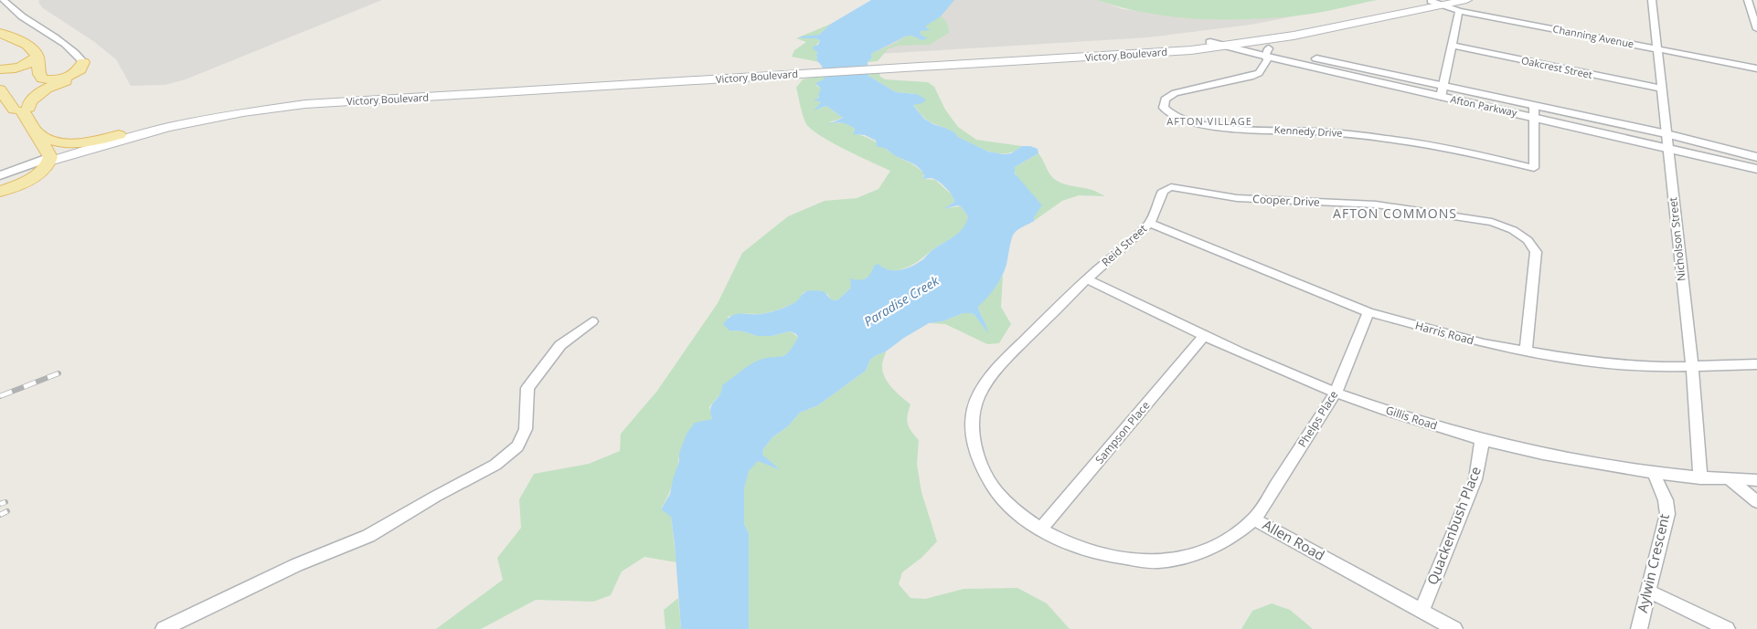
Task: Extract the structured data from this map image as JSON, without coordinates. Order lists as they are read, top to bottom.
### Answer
{
  "streets": {
    "main road": ["Victory Boulevard"],
    "street": [
      "Channing Avenue",
      "Oakcrest Street",
      "Afton Parkway",
      "Kennedy Drive",
      "Cooper Drive",
      "Nicholson Street",
      "Reid Street",
      "Harris Road",
      "Gillis Road",
      "Phelps Place",
      "Sampson Place",
      "Quackenbush Place",
      "Allen Road",
      "Aylwin Crescent"
    ]
  },
  "crossings": [
    ["Channing Avenue", "Victory Boulevard"],
    ["Channing Avenue", "Nicholson Street"],
    ["Victory Boulevard", "Afton Parkway"],
    ["Oakcrest Street", "Nicholson Street"],
    ["Afton Parkway", "Kennedy Drive"],
    ["Afton Parkway", "Nicholson Street"],
    ["Cooper Drive", "Reid Street"],
    ["Cooper Drive", "Harris Road"],
    ["Nicholson Street", "Harris Road"],
    ["Nicholson Street", "Gillis Road"],
    ["Reid Street", "Harris Road"],
    ["Reid Street", "Gillis Road"],
    ["Reid Street", "Allen Road"],
    ["Harris Road", "Phelps Place"],
    ["Gillis Road", "Phelps Place"],
    ["Gillis Road", "Sampson Place"],
    ["Gillis Road", "Quackenbush Place"],
    ["Gillis Road", "Allen Road"],
    ["Gillis Road", "Aylwin Crescent"],
    ["Phelps Place", "Allen Road"],
    ["Sampson Place", "Allen Road"],
    ["Quackenbush Place", "Allen Road"]
  ],
  "districts": ["AFTON VILLAGE", "AFTON COMMONS"],
  "water": ["Paradise Creek"]
}
